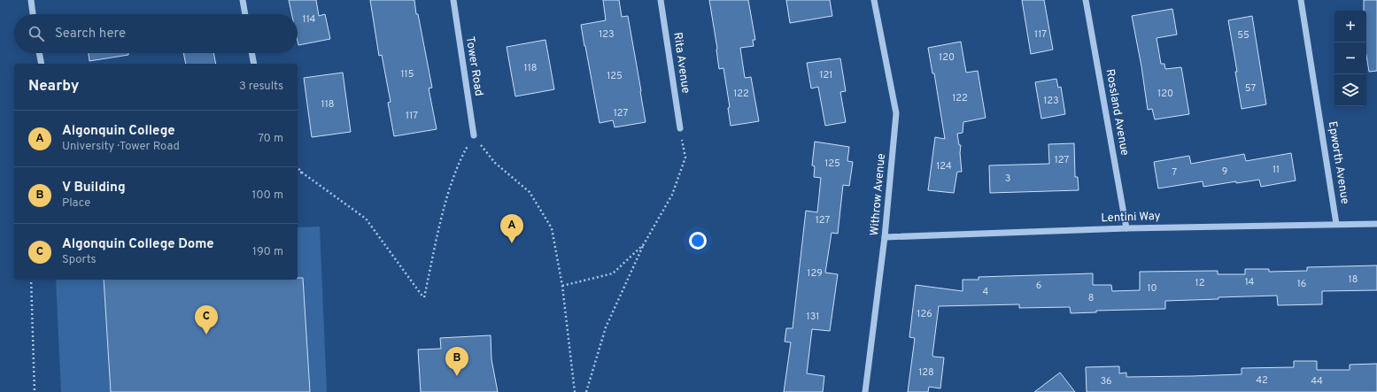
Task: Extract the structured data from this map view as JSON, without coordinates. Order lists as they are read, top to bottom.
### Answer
{
  "streets": {
    "street": [
      "Rita Avenue",
      "Tower Road",
      "Rossland Avenue",
      "Epworth Avenue",
      "Withrow Avenue",
      "Lentini Way"
    ]
  },
  "crossings": [
    ["Rossland Avenue", "Lentini Way"],
    ["Epworth Avenue", "Lentini Way"],
    ["Withrow Avenue", "Lentini Way"]
  ],
  "house_numbers": [
    "114",
    "123",
    "117",
    "55",
    "120",
    "118",
    "115",
    "121",
    "125",
    "57",
    "122",
    "120",
    "122",
    "123",
    "118",
    "127",
    "117",
    "127",
    "125",
    "124",
    "11",
    "9",
    "7",
    "3",
    "127",
    "129",
    "18",
    "14",
    "12",
    "16",
    "6",
    "10",
    "4",
    "8",
    "126",
    "131",
    "128",
    "42",
    "36",
    "44"
  ],
  "page": {
    "map_buttons": ["+", "−"],
    "search": "Search here",
    "heading": ["Nearby", "3 results"],
    "list": [
      {
        "mark": "A",
        "name": "Algonquin College",
        "note": "University · Tower Road",
        "value": "70 m"
      },
      {
        "mark": "B",
        "name": "V Building",
        "note": "Place",
        "value": "100 m"
      },
      {
        "mark": "C",
        "name": "Algonquin College Dome",
        "note": "Sports",
        "value": "190 m"
      }
    ],
    "pins": ["A", "C", "B"]
  }
}
